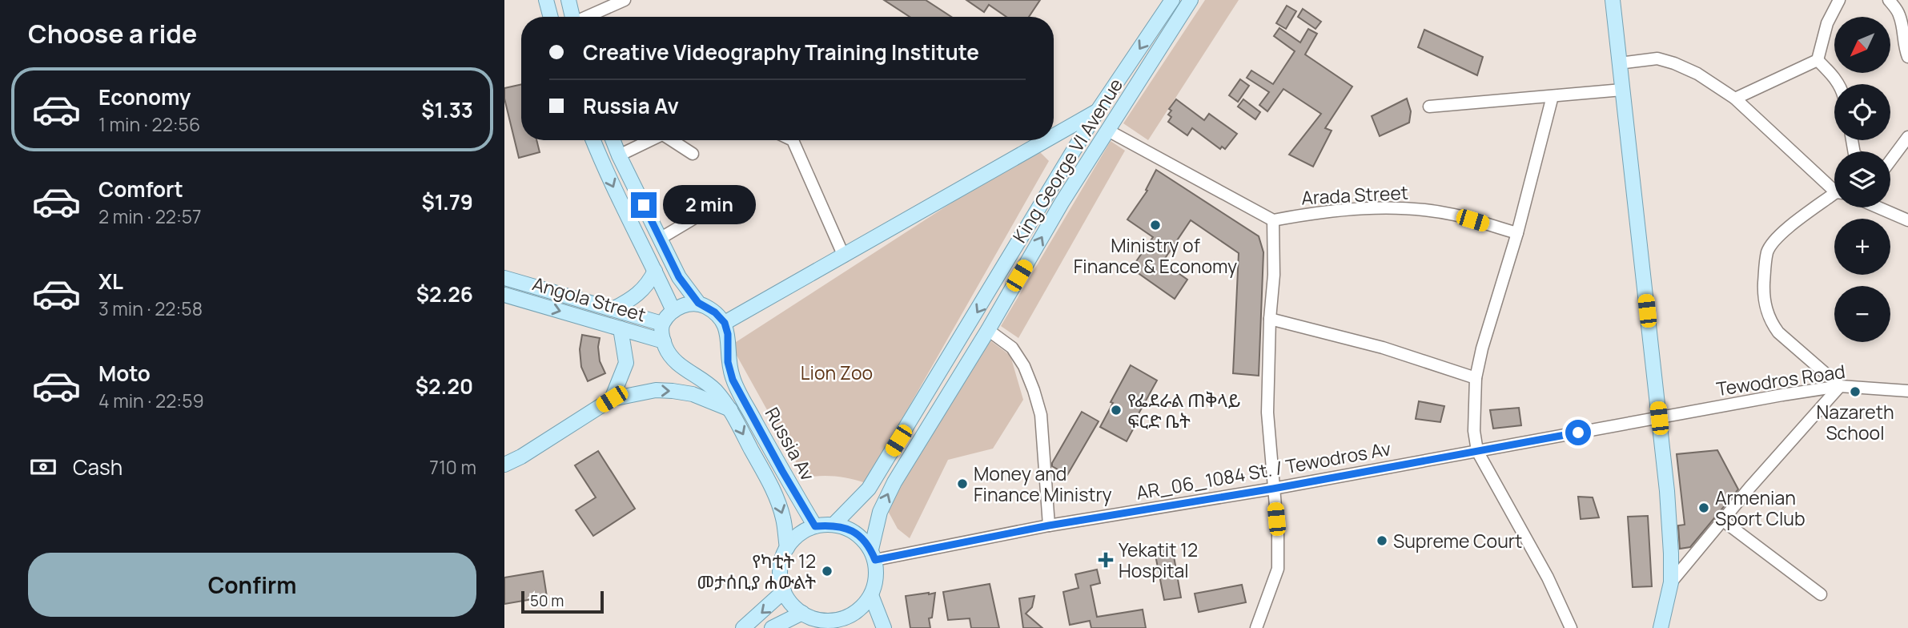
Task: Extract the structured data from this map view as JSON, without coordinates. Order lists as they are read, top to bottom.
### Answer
{
  "streets": {
    "main road": ["King George VI Avenue", "Angola Street", "Russia Av"],
    "street": ["Arada Street", "Tewodros Road", "AR_06_1084 St. / Tewodros Av"]
  },
  "crossings": [
    ["King George VI Avenue", "Russia Av"],
    ["King George VI Avenue", "AR_06_1084 St. / Tewodros Av"],
    ["Angola Street", "Russia Av"],
    ["Tewodros Road", "AR_06_1084 St. / Tewodros Av"],
    ["Russia Av", "AR_06_1084 St. / Tewodros Av"]
  ],
  "parks": ["Lion Zoo"],
  "places": {
    "other": [
      "Ministry of Finance & Economy",
      "Nazareth School",
      "የፌደራል ጠቅላይ ፍርድ ቤት",
      "Money and Finance Ministry",
      "Armenian Sport Club",
      "Supreme Court",
      "የካቲት 12 መታሰቢያ ሐውልት"
    ],
    "health": ["Yekatit 12 Hospital"]
  },
  "scale_bar": "50 m",
  "north": "bottom left",
  "page": {
    "heading": "Choose a ride",
    "map_buttons": ["+", "−"],
    "banner": ["Creative Videography Training Institute", "Russia Av"],
    "list": [
      {
        "name": "Economy",
        "note": "1 min · 22:56",
        "value": "$1.33"
      },
      {
        "name": "Comfort",
        "note": "2 min · 22:57",
        "value": "$1.79"
      },
      {
        "name": "XL",
        "note": "3 min · 22:58",
        "value": "$2.26"
      },
      {
        "name": "Moto",
        "note": "4 min · 22:59",
        "value": "$2.20"
      }
    ],
    "bubble": "2 min",
    "pay": ["Cash", "710 m"],
    "buttons": "Confirm",
    "scale": "50 m"
  }
}
